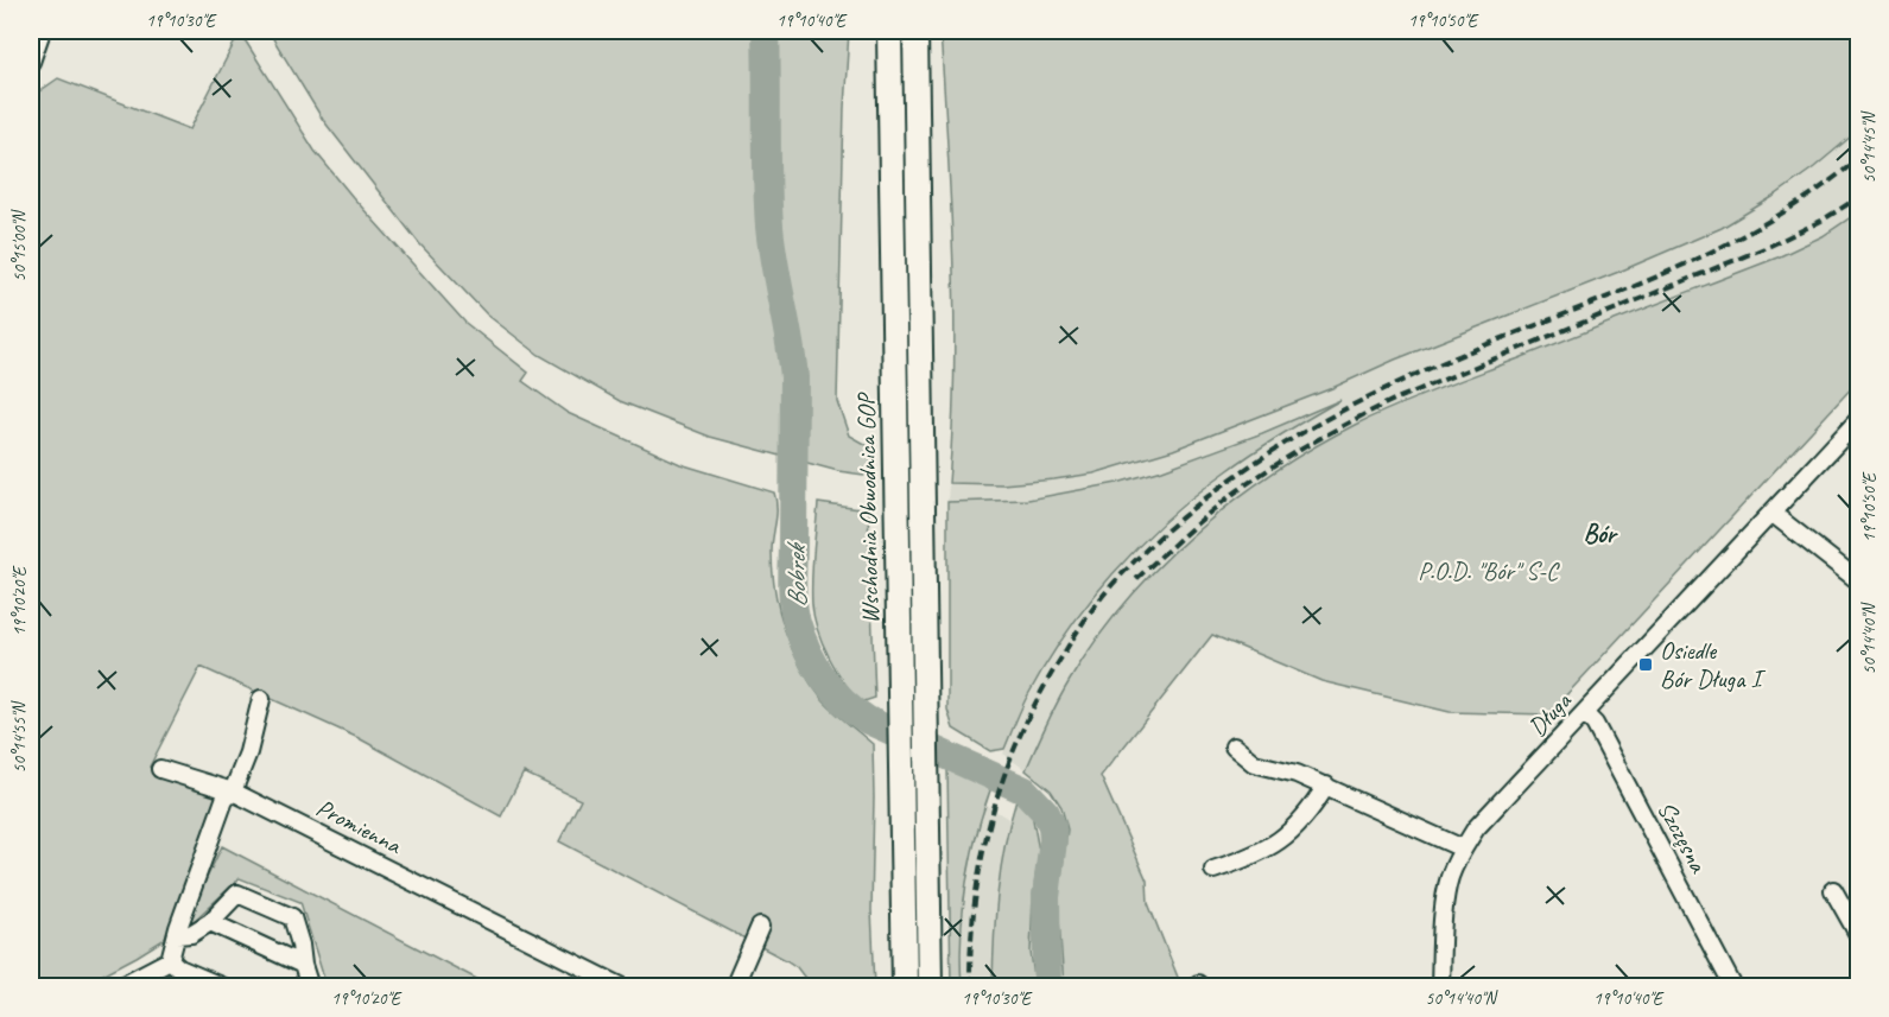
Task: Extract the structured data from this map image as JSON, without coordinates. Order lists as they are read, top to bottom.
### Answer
{
  "streets": {
    "highway": ["Wschodnia Obwodnica GOP"],
    "street": ["Długa", "Promienna", "Szczęsna"]
  },
  "crossings": [
    ["Długa", "Szczęsna"]
  ],
  "districts": ["Bór"],
  "water": ["Bobrek"],
  "parks": ["P.O.D. \"Bór\" S-C"],
  "places": {
    "transit": ["Osiedle Bór Długa I"]
  },
  "coordinates": [
    "19°10'30\"E",
    "19°10'40\"E",
    "19°10'50\"E",
    "50°14'45\"N",
    "50°15'00\"N",
    "19°10'20\"E",
    "50°14'40\"N",
    "50°14'55\"N"
  ]
}
